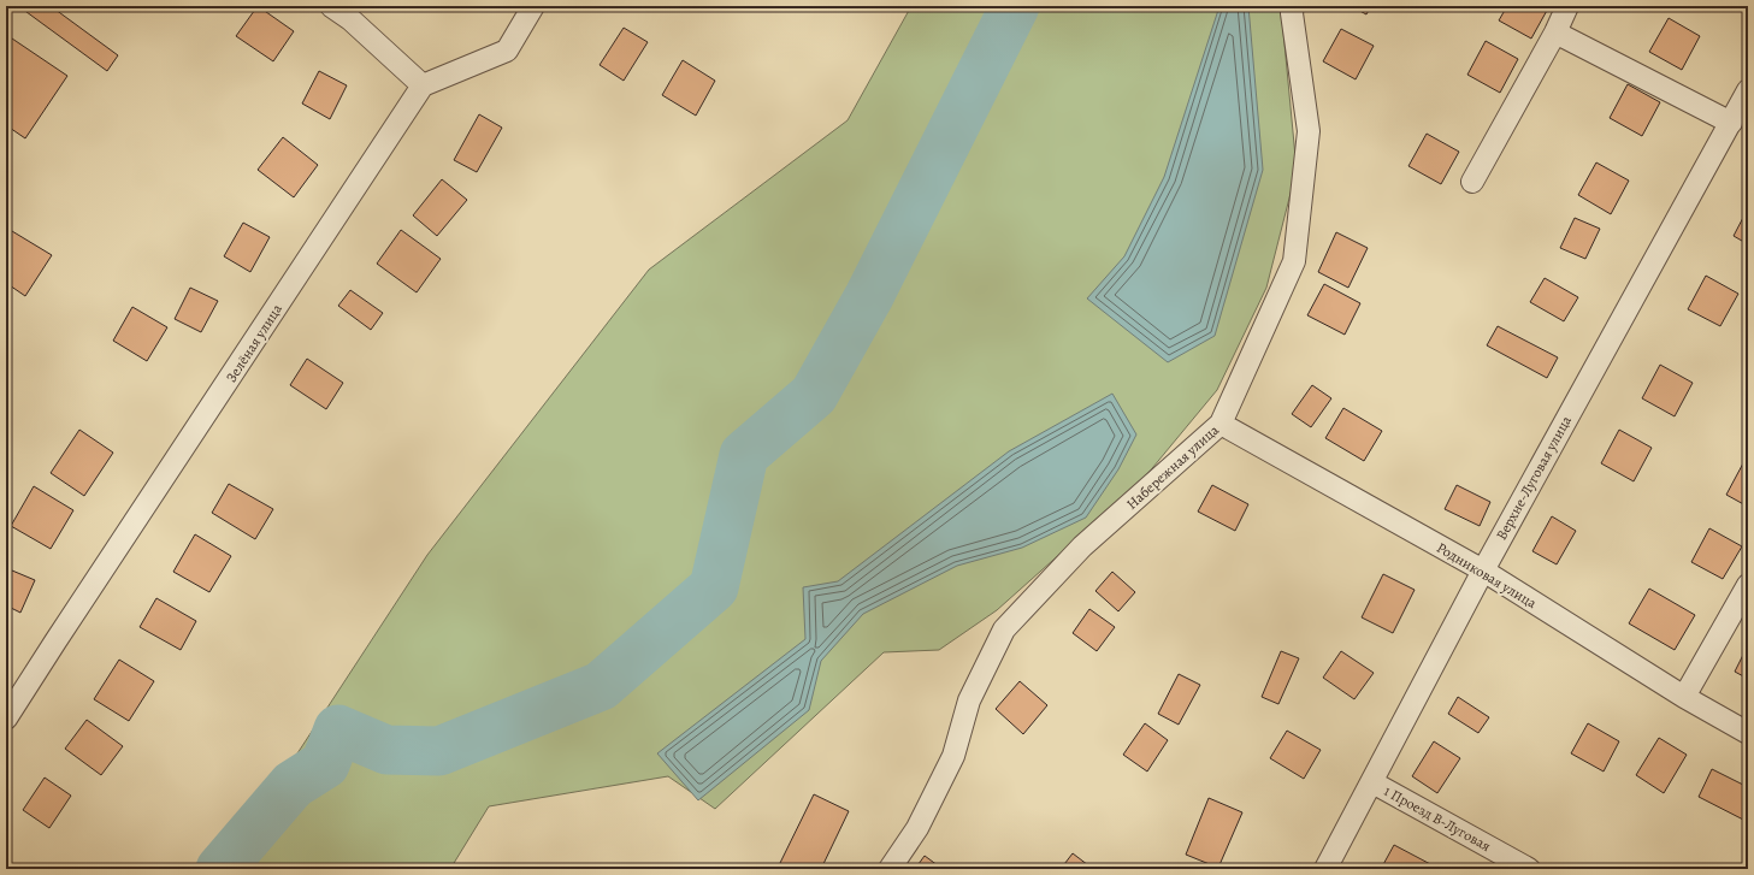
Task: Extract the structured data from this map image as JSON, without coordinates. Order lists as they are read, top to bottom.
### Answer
{
  "streets": {
    "street": [
      "Зелёная улица",
      "Набережная улица",
      "Верхне-Луговая улица",
      "Родниковая улица",
      "1 Проезд В-Луговая"
    ]
  },
  "crossings": [
    ["Набережная улица", "Родниковая улица"],
    ["Верхне-Луговая улица", "Родниковая улица"],
    ["Верхне-Луговая улица", "1 Проезд В-Луговая"]
  ]
}
